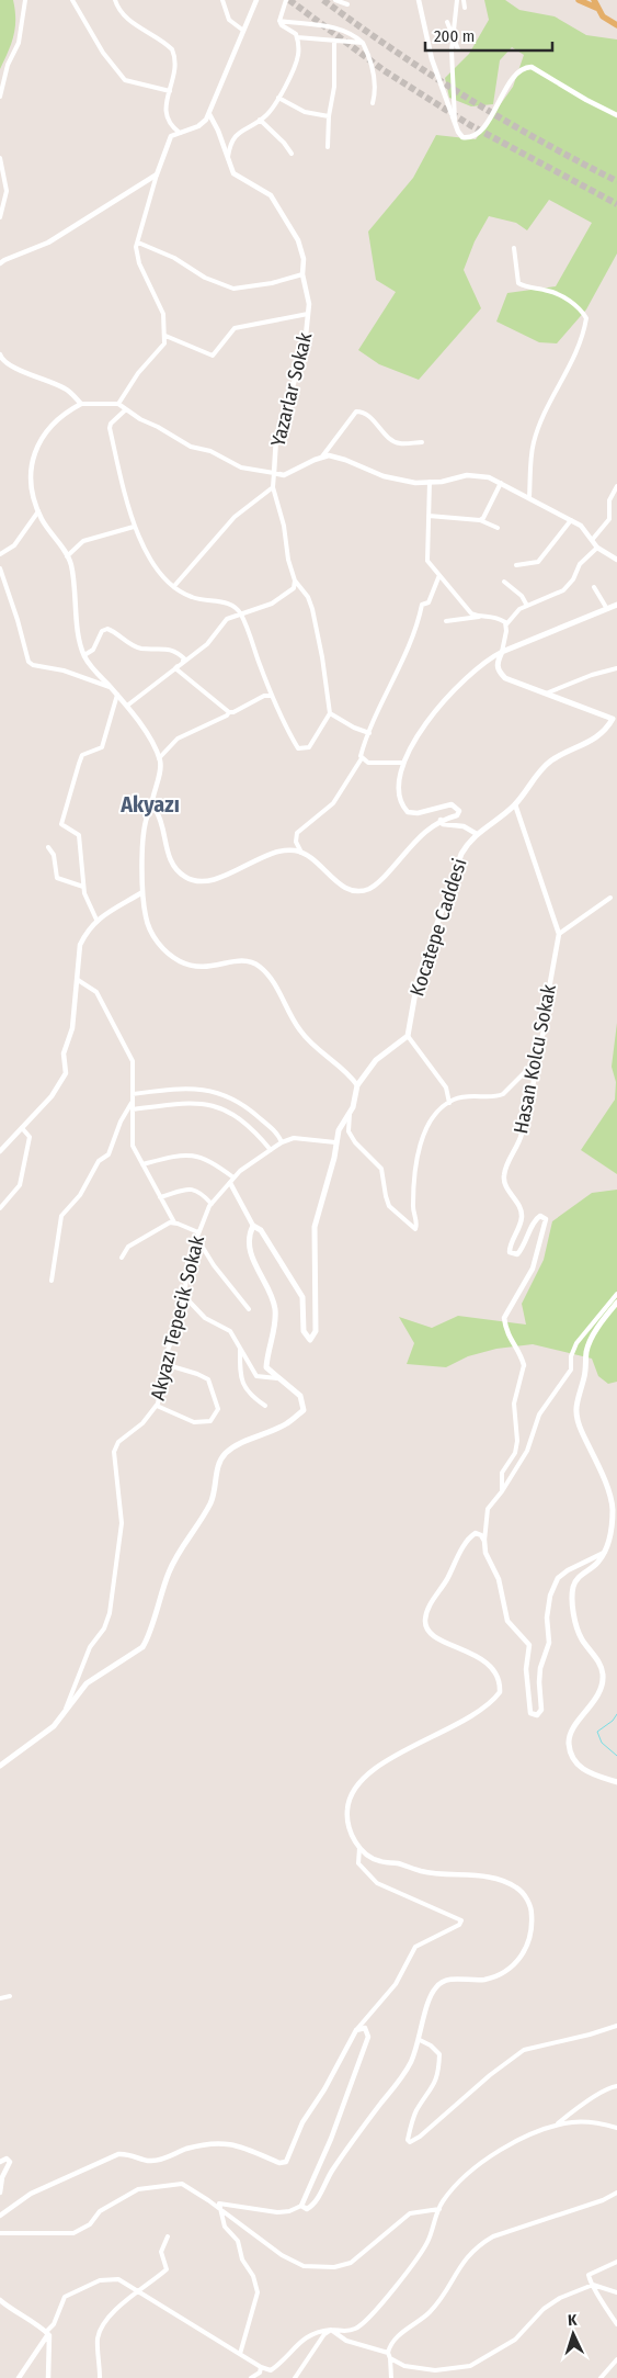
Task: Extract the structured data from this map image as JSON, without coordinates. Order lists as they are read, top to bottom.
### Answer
{
  "streets": {
    "main road": ["Kocatepe Caddesi"],
    "street": ["Yazarlar Sokak", "Hasan Kolcu Sokak", "Akyazı Tepecik Sokak"]
  },
  "crossings": [
    ["Kocatepe Caddesi", "Hasan Kolcu Sokak"]
  ],
  "districts": ["Akyazı"],
  "scale_bar": "200 m",
  "north": "top"
}
